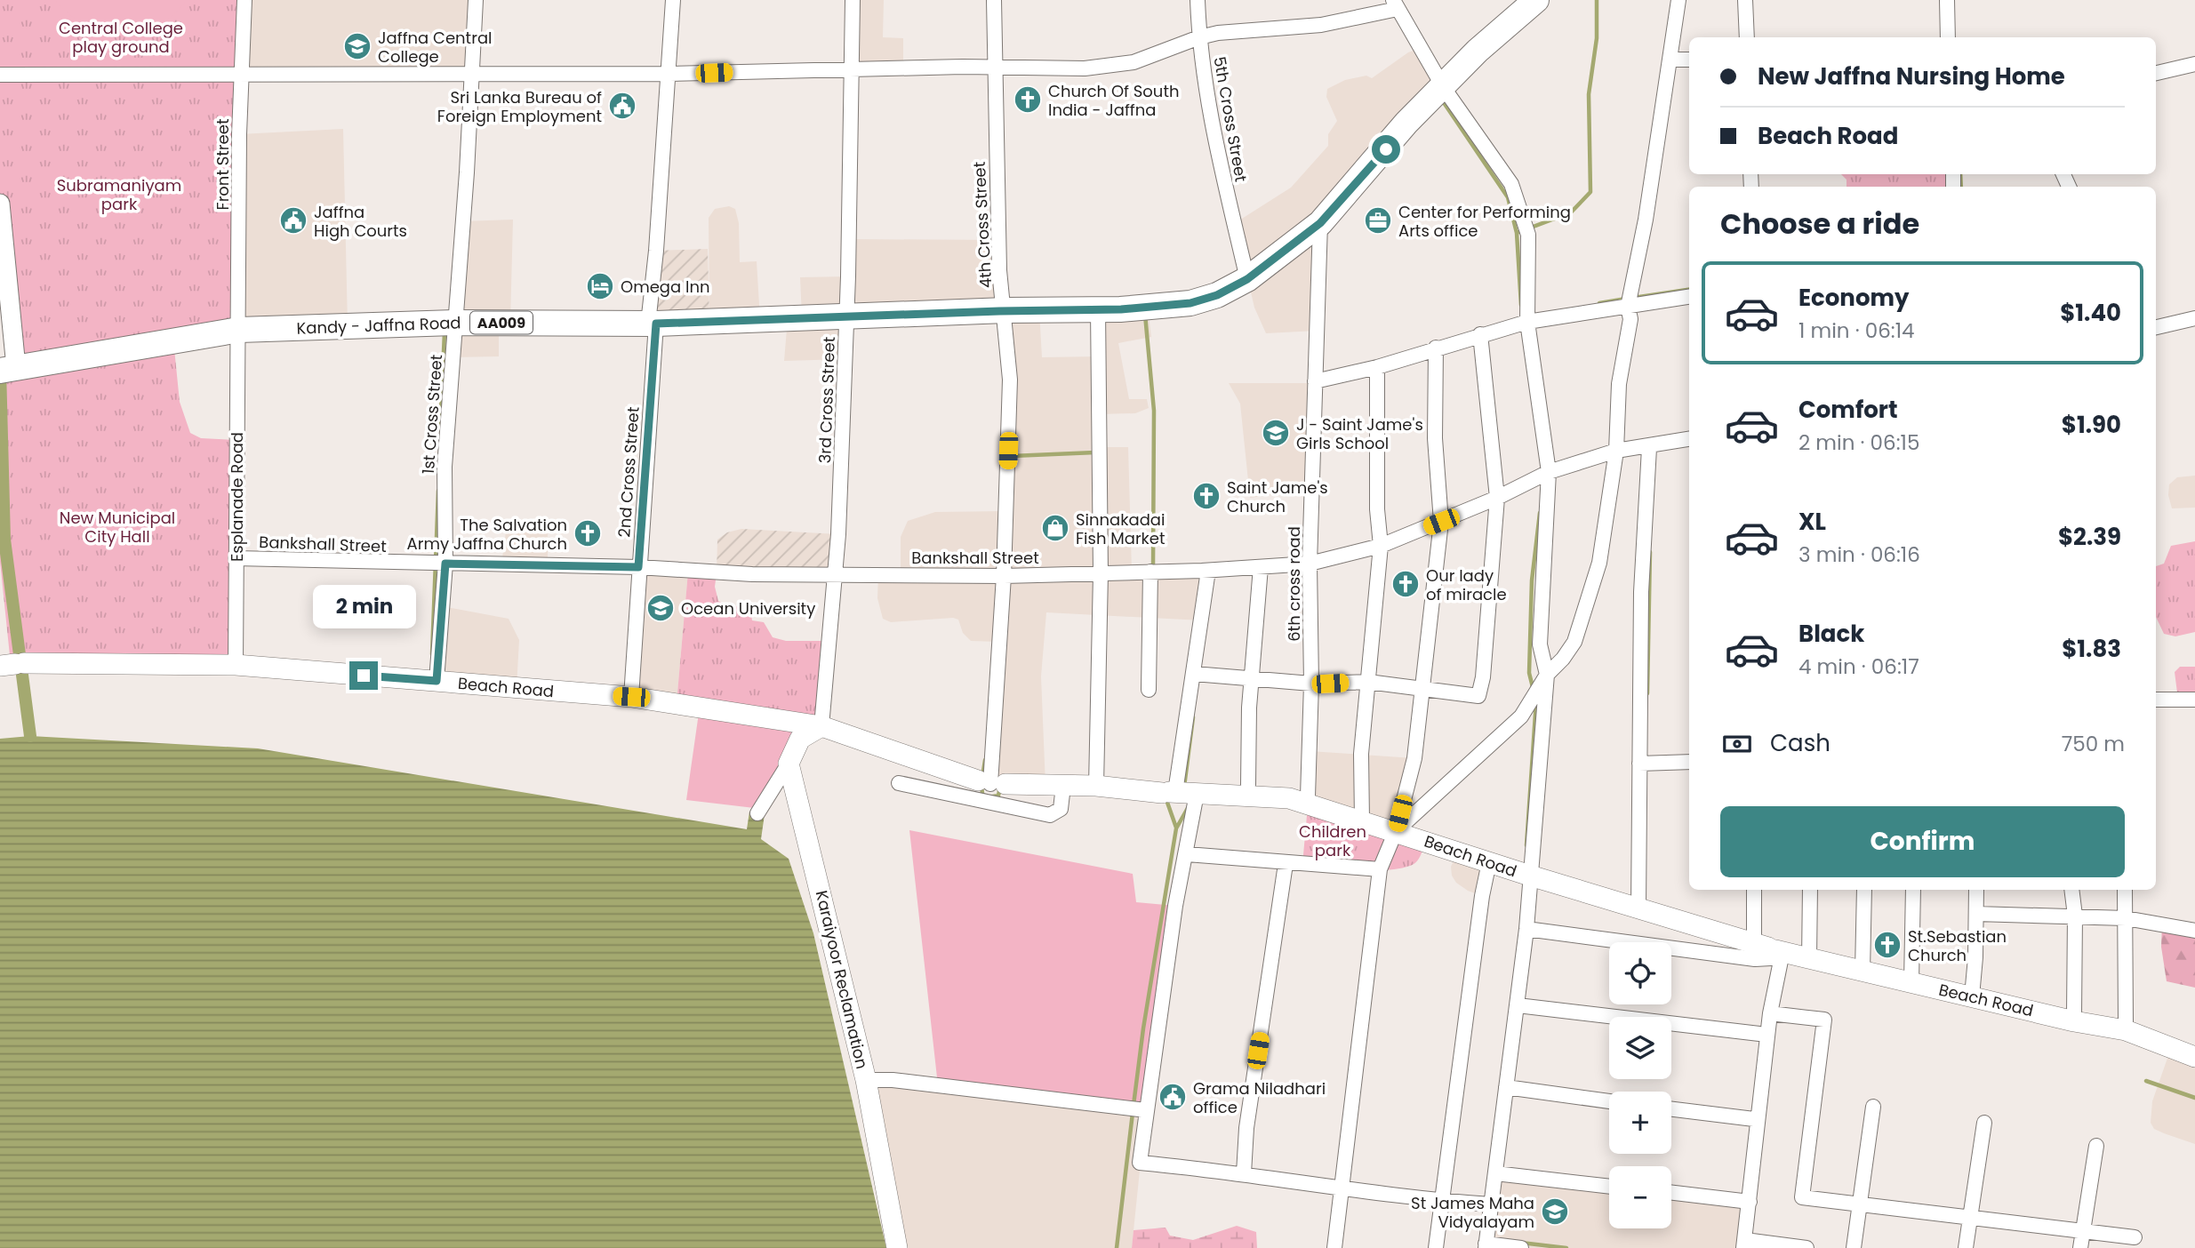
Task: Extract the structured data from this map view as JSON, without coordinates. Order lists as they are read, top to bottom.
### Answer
{
  "streets": {
    "highway": ["AA009", "Kandy - Jaffna Road"],
    "main road": ["Beach Road", "Karaiyoor Reclamation"],
    "street": [
      "5th Cross Street",
      "Front Street",
      "4th Cross Street",
      "3rd Cross Street",
      "1st Cross Street",
      "2nd Cross Street",
      "Esplanade Road",
      "Bankshall Street",
      "6th cross road"
    ]
  },
  "crossings": [
    ["5th Cross Street", "Kandy - Jaffna Road"],
    ["Front Street", "Kandy - Jaffna Road"],
    ["Front Street", "Esplanade Road"],
    ["4th Cross Street", "Kandy - Jaffna Road"],
    ["4th Cross Street", "Bankshall Street"],
    ["4th Cross Street", "Beach Road"],
    ["Kandy - Jaffna Road", "3rd Cross Street"],
    ["Kandy - Jaffna Road", "1st Cross Street"],
    ["Kandy - Jaffna Road", "2nd Cross Street"],
    ["Kandy - Jaffna Road", "Esplanade Road"],
    ["Kandy - Jaffna Road", "6th cross road"],
    ["3rd Cross Street", "Bankshall Street"],
    ["3rd Cross Street", "Beach Road"],
    ["1st Cross Street", "Bankshall Street"],
    ["1st Cross Street", "Beach Road"],
    ["2nd Cross Street", "Bankshall Street"],
    ["2nd Cross Street", "Beach Road"],
    ["Esplanade Road", "Bankshall Street"],
    ["Esplanade Road", "Beach Road"],
    ["Bankshall Street", "6th cross road"]
  ],
  "parks": [
    "Central College play ground",
    "Subramaniyam park",
    "New Municipal City Hall",
    "Children park"
  ],
  "places": {
    "school or university": [
      "Jaffna Central College",
      "J - Saint Jame's Girls School",
      "Ocean University",
      "St James Maha Vidyalayam"
    ],
    "church": [
      "Church Of South India - Jaffna",
      "Saint Jame's Church",
      "The Salvation Army Jaffna Church",
      "Our lady of miracle",
      "St.Sebastian Church"
    ],
    "public building": ["Sri Lanka Bureau of Foreign Employment", "Jaffna High Courts", "Grama Niladhari office"],
    "office": ["Center for Performing Arts office"],
    "hotel": ["Omega Inn"],
    "shop": ["Sinnakadai Fish Market"]
  },
  "page": {
    "banner": ["New Jaffna Nursing Home", "Beach Road"],
    "heading": "Choose a ride",
    "list": [
      {
        "name": "Economy",
        "note": "1 min · 06:14",
        "value": "$1.40"
      },
      {
        "name": "Comfort",
        "note": "2 min · 06:15",
        "value": "$1.90"
      },
      {
        "name": "XL",
        "note": "3 min · 06:16",
        "value": "$2.39"
      },
      {
        "name": "Black",
        "note": "4 min · 06:17",
        "value": "$1.83"
      }
    ],
    "bubble": "2 min",
    "pay": ["Cash", "750 m"],
    "buttons": "Confirm",
    "map_buttons": ["+", "−"]
  }
}
